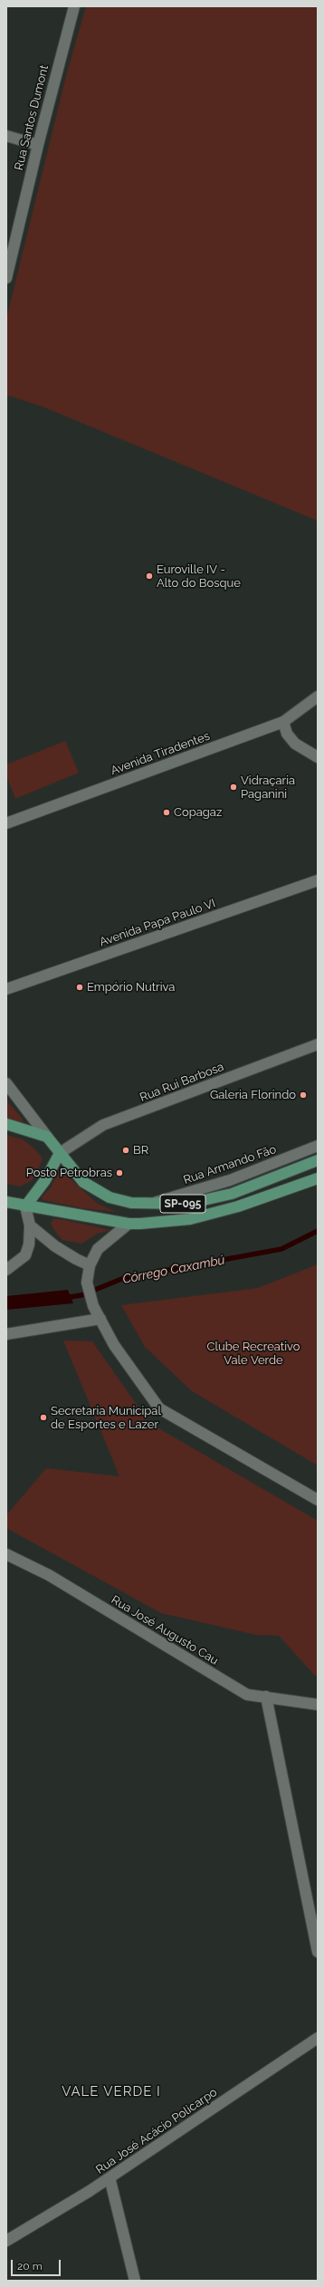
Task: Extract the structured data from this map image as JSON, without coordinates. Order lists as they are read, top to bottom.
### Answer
{
  "streets": {
    "main road": ["SP-095"],
    "street": [
      "Rua Santos Dumont",
      "Avenida Tiradentes",
      "Avenida Papa Paulo VI",
      "Rua Rui Barbosa",
      "Rua Armando Fão",
      "Rua José Augusto Cau",
      "Rua José Acácio Policarpo"
    ]
  },
  "crossings": [
    ["Rua Rui Barbosa", "SP-095"],
    ["Rua Armando Fão", "SP-095"]
  ],
  "districts": ["VALE VERDE I"],
  "water": ["Córrego Caxambú"],
  "parks": ["Clube Recreativo Vale Verde"],
  "places": [
    "Euroville IV - Alto do Bosque",
    "Vidraçaria Paganini",
    "Copagaz",
    "Empório Nutriva",
    "Galeria Florindo",
    "BR",
    "Posto Petrobras",
    "Secretaria Municipal de Esportes e Lazer"
  ],
  "scale_bar": "20 m"
}
